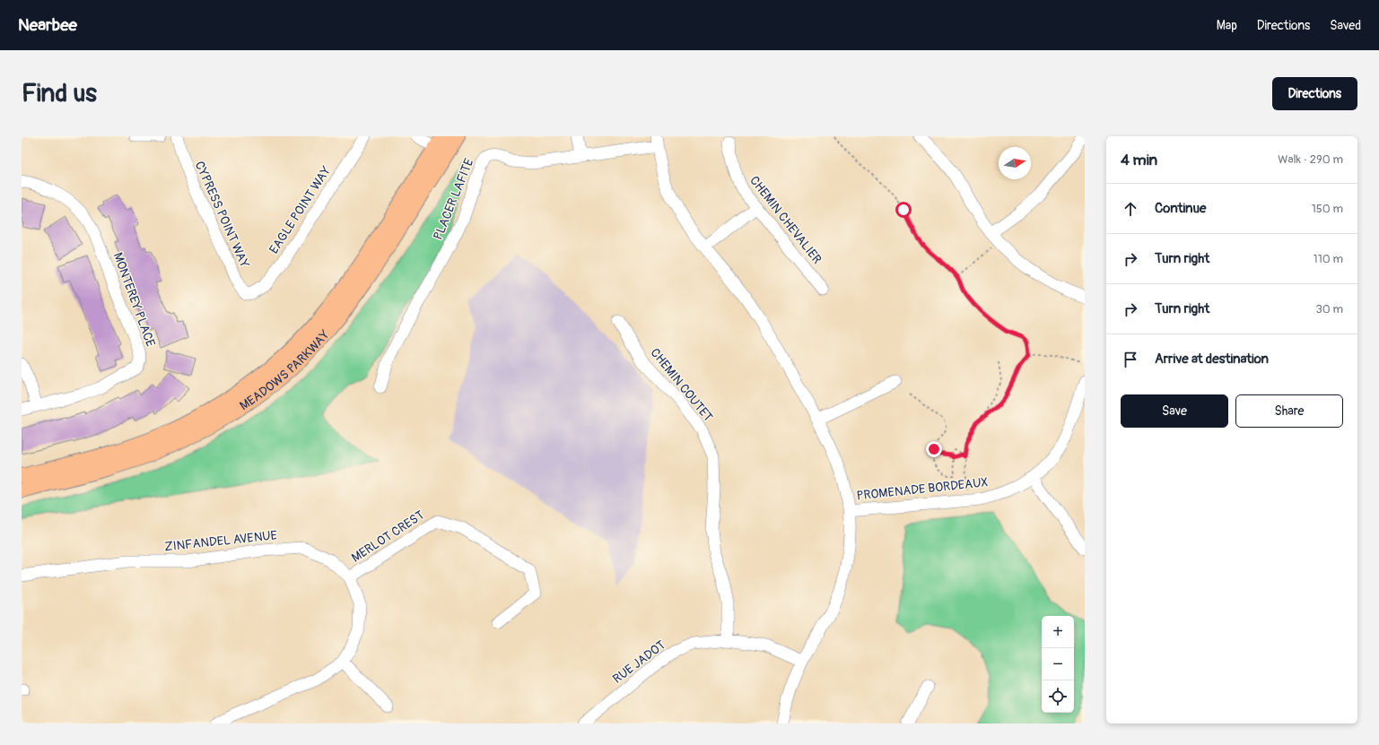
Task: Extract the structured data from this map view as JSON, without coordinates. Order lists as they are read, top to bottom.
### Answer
{
  "streets": {
    "main road": ["MEADOWS PARKWAY"],
    "street": [
      "PLACER LAFITE",
      "EAGLE POINT WAY",
      "CYPRESS POINT WAY",
      "CHEMIN CHEVALIER",
      "MONTEREY PLACE",
      "CHEMIN COUTET",
      "PROMENADE BORDEAUX",
      "MERLOT CREST",
      "ZINFANDEL AVENUE",
      "RUE JADOT"
    ]
  },
  "crossings": [
    ["EAGLE POINT WAY", "CYPRESS POINT WAY"],
    ["CHEMIN COUTET", "RUE JADOT"],
    ["MERLOT CREST", "ZINFANDEL AVENUE"]
  ],
  "north": "right",
  "page": {
    "header": "Nearbee",
    "nav": ["Map", "Directions", "Saved"],
    "buttons": [
      "Directions",
      ["Save", "Share"]
    ],
    "title": "Find us",
    "heading": ["4 min", "Walk · 290 m"],
    "list": [
      ["Continue", "150 m"],
      ["Turn right", "110 m"],
      ["Turn right", "30 m"],
      "Arrive at destination"
    ],
    "map_buttons": ["+", "−"]
  }
}
